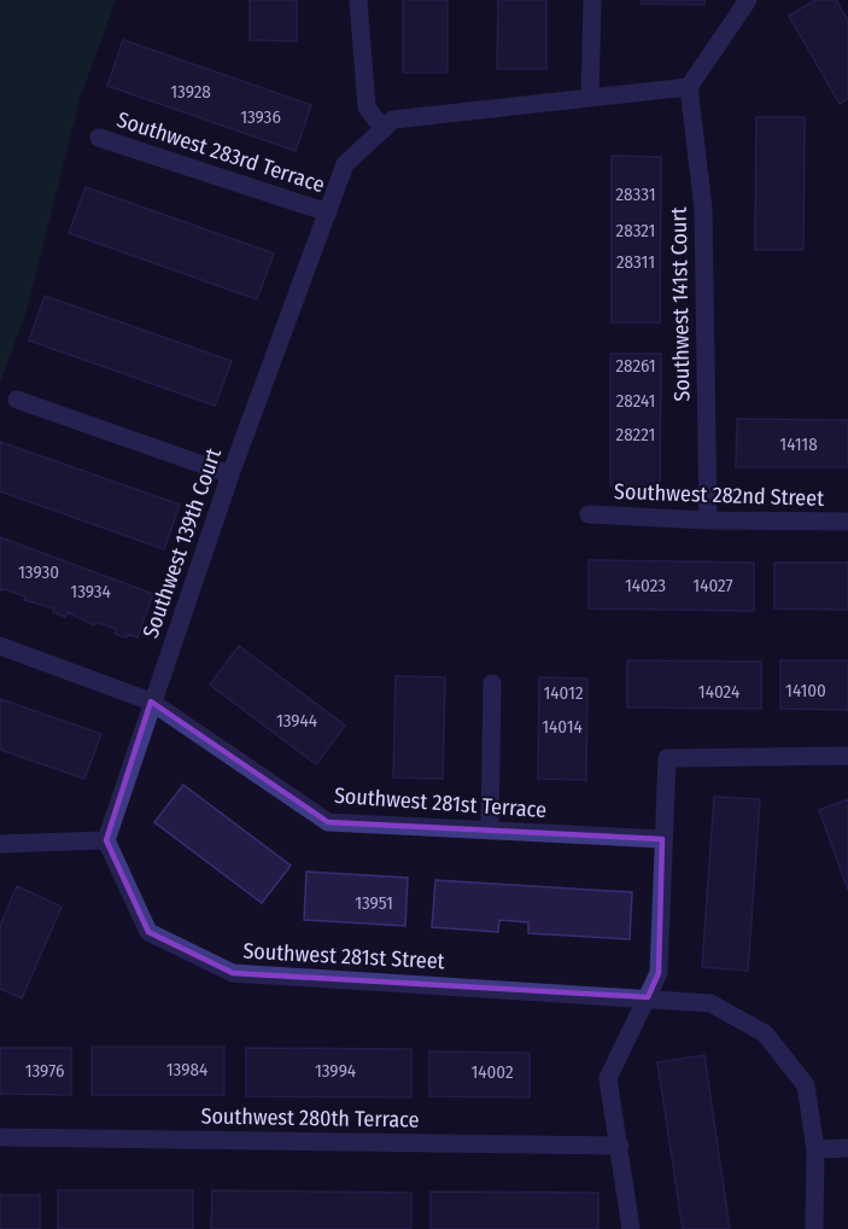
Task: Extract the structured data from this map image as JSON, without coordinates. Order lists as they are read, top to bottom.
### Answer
{
  "streets": {
    "street": [
      "Southwest 283rd Terrace",
      "Southwest 141st Court",
      "Southwest 282nd Street",
      "Southwest 139th Court",
      "Southwest 281st Terrace",
      "Southwest 281st Street",
      "Southwest 280th Terrace"
    ]
  },
  "crossings": [
    ["Southwest 283rd Terrace", "Southwest 139th Court"],
    ["Southwest 141st Court", "Southwest 282nd Street"],
    ["Southwest 139th Court", "Southwest 281st Terrace"],
    ["Southwest 139th Court", "Southwest 281st Street"]
  ],
  "house_numbers": [
    "13928",
    "13936",
    "28331",
    "28321",
    "28311",
    "28261",
    "28241",
    "28221",
    "14118",
    "13930",
    "14023",
    "14027",
    "13934",
    "14100",
    "14024",
    "14012",
    "13944",
    "14014",
    "13951",
    "13984",
    "13976",
    "13994",
    "14002"
  ]
}
